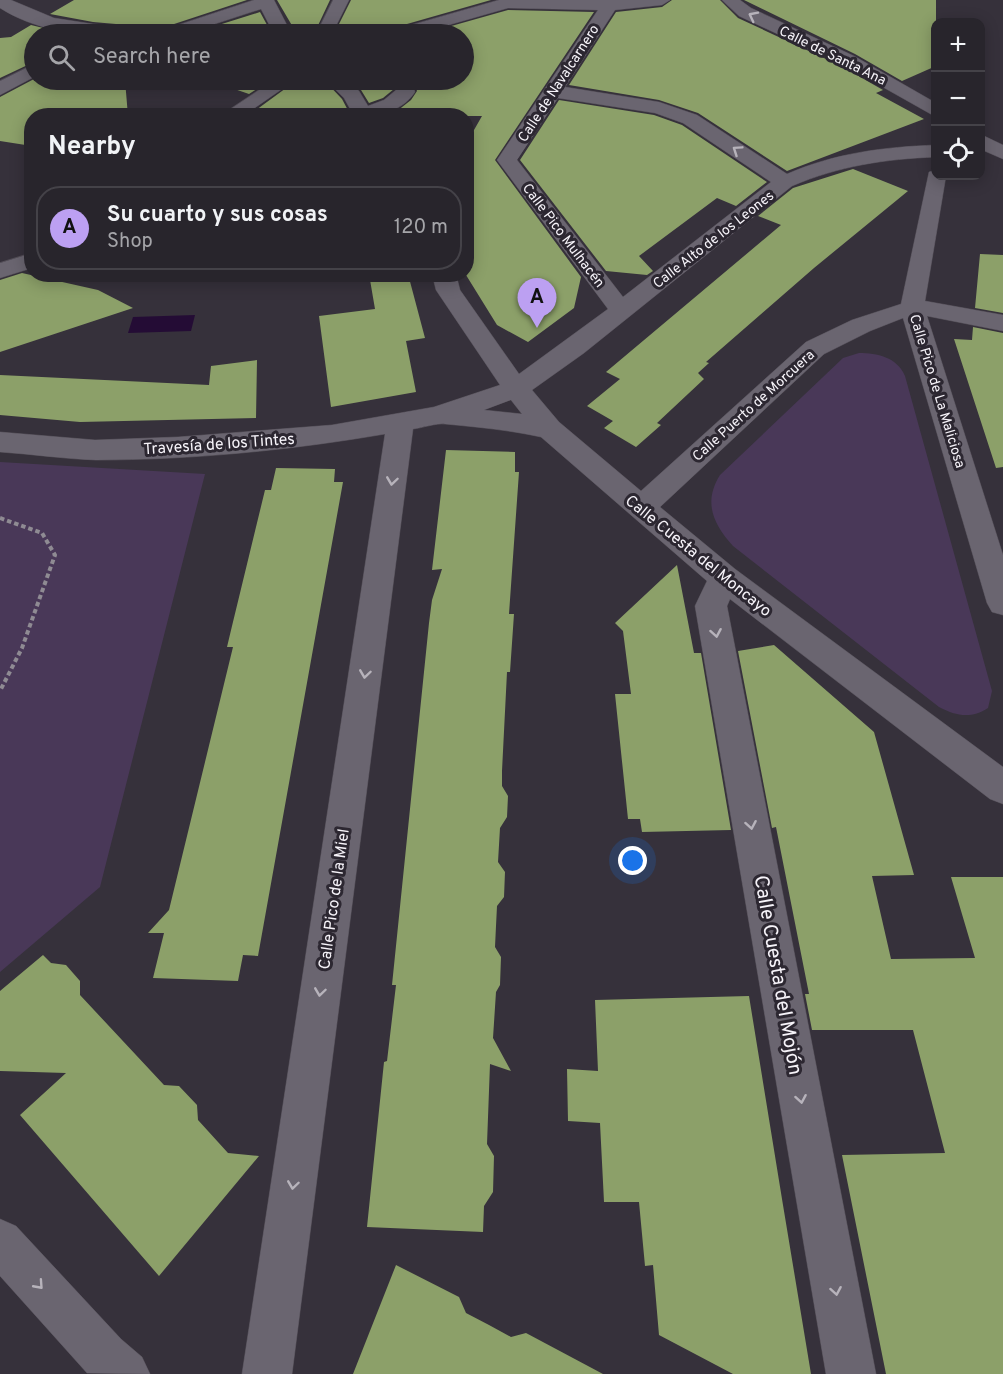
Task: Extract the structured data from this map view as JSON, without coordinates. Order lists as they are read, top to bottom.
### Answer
{
  "streets": {
    "street": [
      "Calle de Santa Ana",
      "Calle de Navalcarnero",
      "Calle Pico Mulhacén",
      "Calle Alto de los Leones",
      "Calle Pico de La Maliciosa",
      "Calle Puerto de Morcuera",
      "Travesía de los Tintes",
      "Calle Cuesta del Moncayo",
      "Calle Pico de la Miel",
      "Calle Cuesta del Mojón"
    ]
  },
  "crossings": [
    ["Calle de Navalcarnero", "Calle Pico Mulhacén"],
    ["Calle Pico Mulhacén", "Calle Alto de los Leones"],
    ["Calle Alto de los Leones", "Travesía de los Tintes"],
    ["Calle Alto de los Leones", "Calle Cuesta del Moncayo"],
    ["Calle Pico de La Maliciosa", "Calle Puerto de Morcuera"],
    ["Calle Puerto de Morcuera", "Calle Cuesta del Moncayo"],
    ["Travesía de los Tintes", "Calle Cuesta del Moncayo"],
    ["Travesía de los Tintes", "Calle Pico de la Miel"],
    ["Calle Cuesta del Moncayo", "Calle Cuesta del Mojón"]
  ],
  "one_way": ["Calle Pico de la Miel", "Calle Cuesta del Mojón"],
  "page": {
    "map_buttons": ["+", "−"],
    "search": "Search here",
    "heading": "Nearby",
    "list": [
      {
        "mark": "A",
        "name": "Su cuarto y sus cosas",
        "note": "Shop",
        "value": "120 m"
      }
    ],
    "pins": "A"
  }
}
